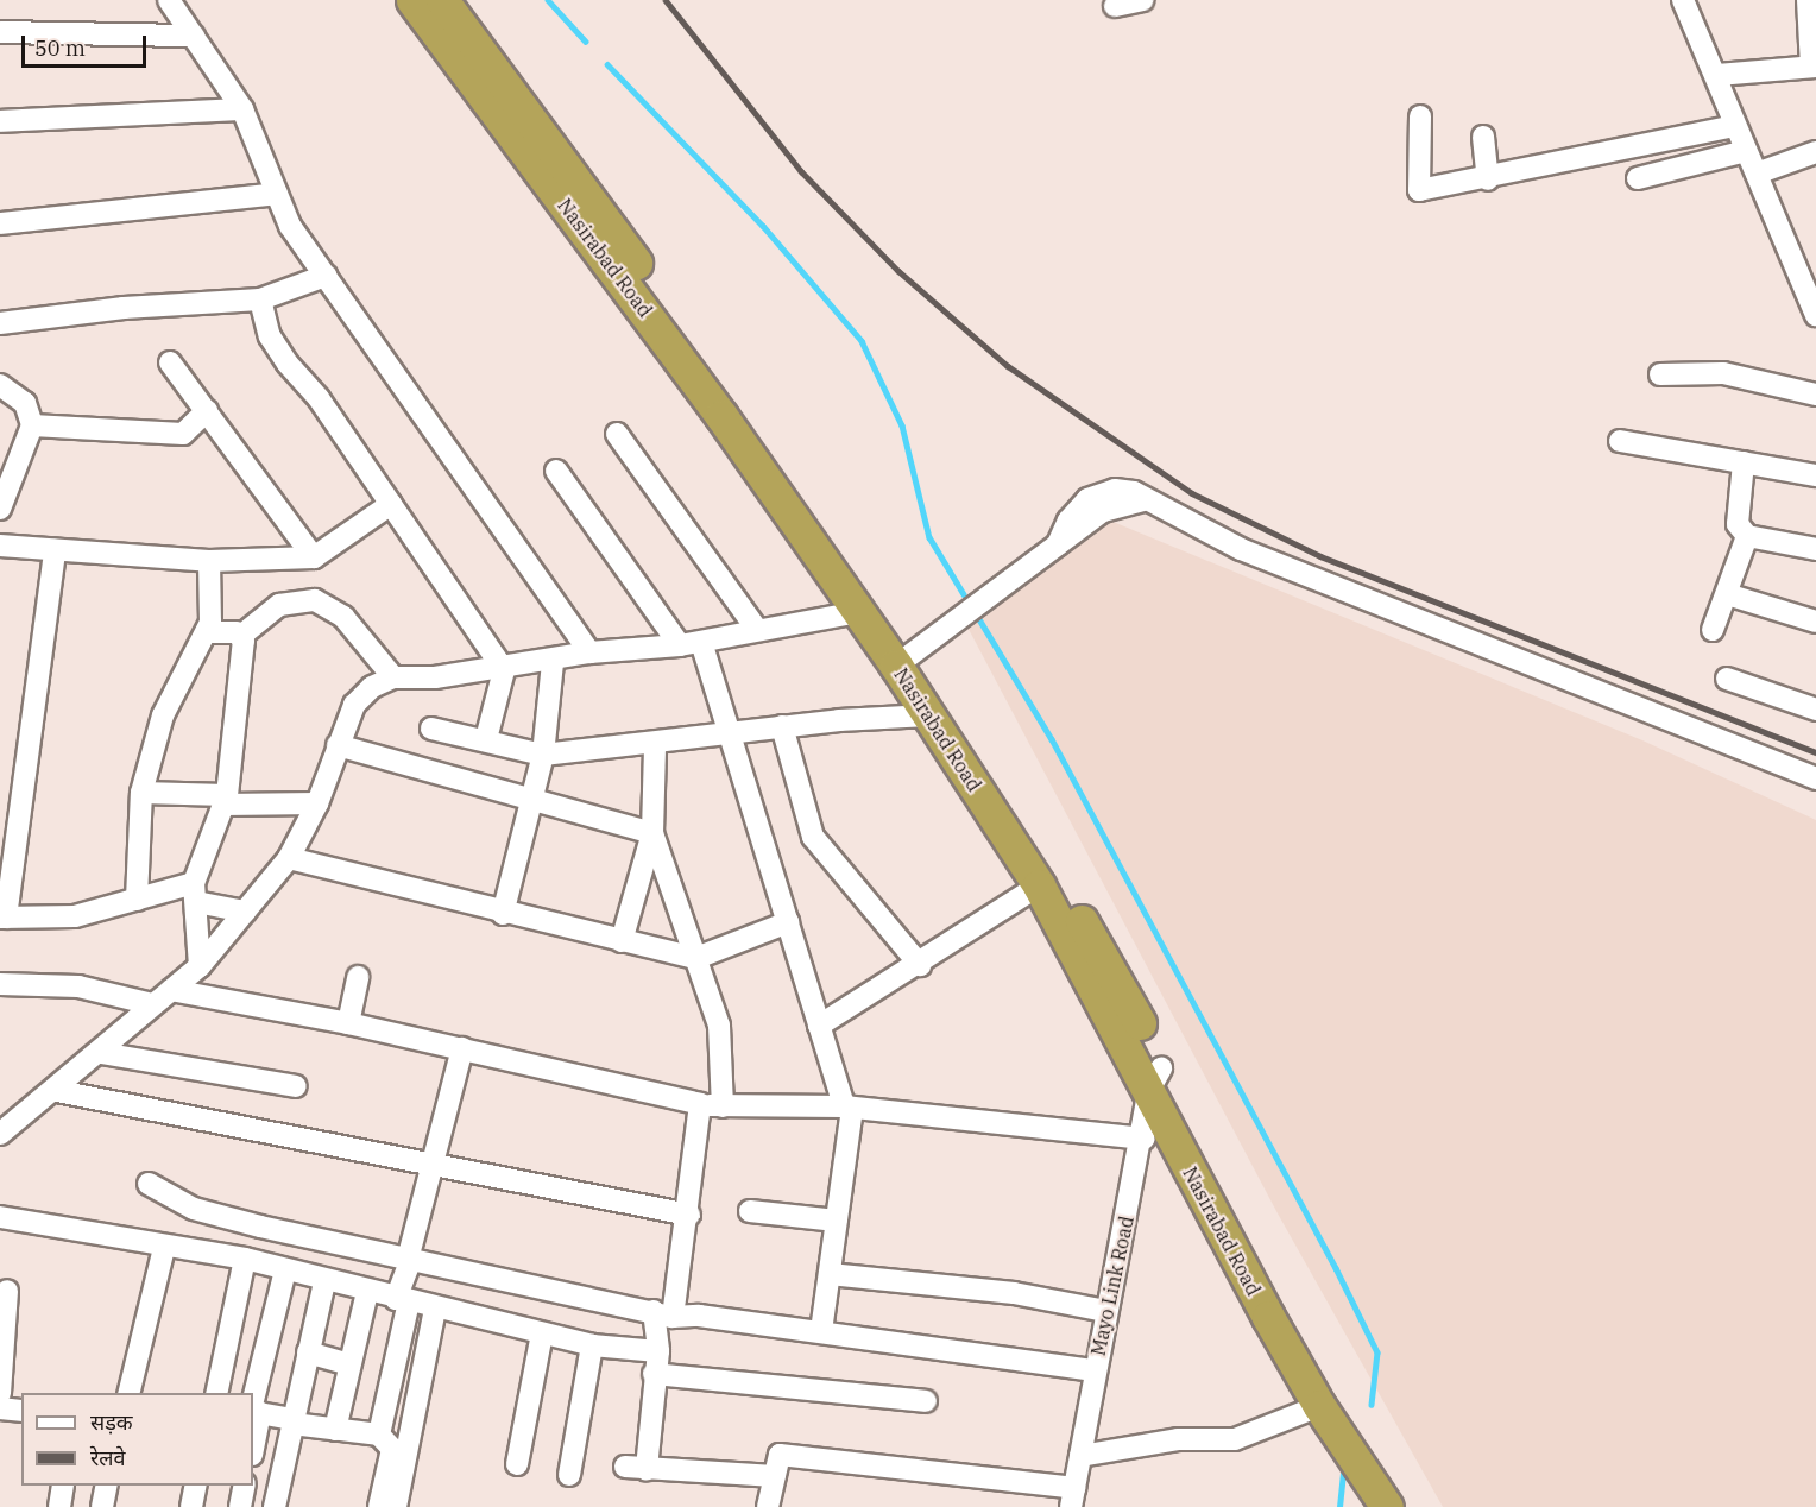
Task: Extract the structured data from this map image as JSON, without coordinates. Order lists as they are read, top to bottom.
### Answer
{
  "streets": {
    "highway": ["Nasirabad Road"],
    "street": ["Mayo Link Road"]
  },
  "crossings": [
    ["Nasirabad Road", "Mayo Link Road"]
  ],
  "legend": ["सड़क", "रेलवे"],
  "scale_bar": "50 m"
}
